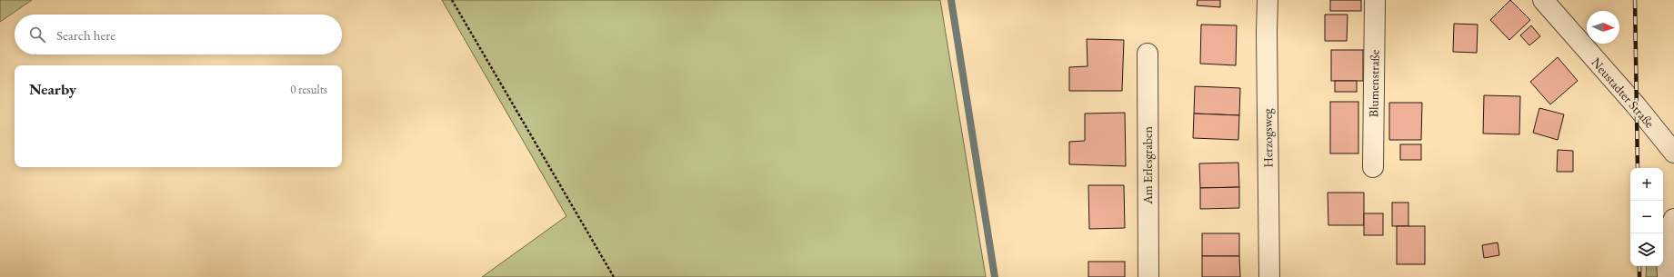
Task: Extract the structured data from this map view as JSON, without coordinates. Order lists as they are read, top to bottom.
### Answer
{
  "streets": {
    "street": [
      "Blumenstraße",
      "Neustadter Straße",
      "Herzogsweg",
      "Am Erlesgraben"
    ]
  },
  "north": "right",
  "page": {
    "search": "Search here",
    "heading": ["Nearby", "0 results"],
    "map_buttons": ["+", "−"]
  }
}
